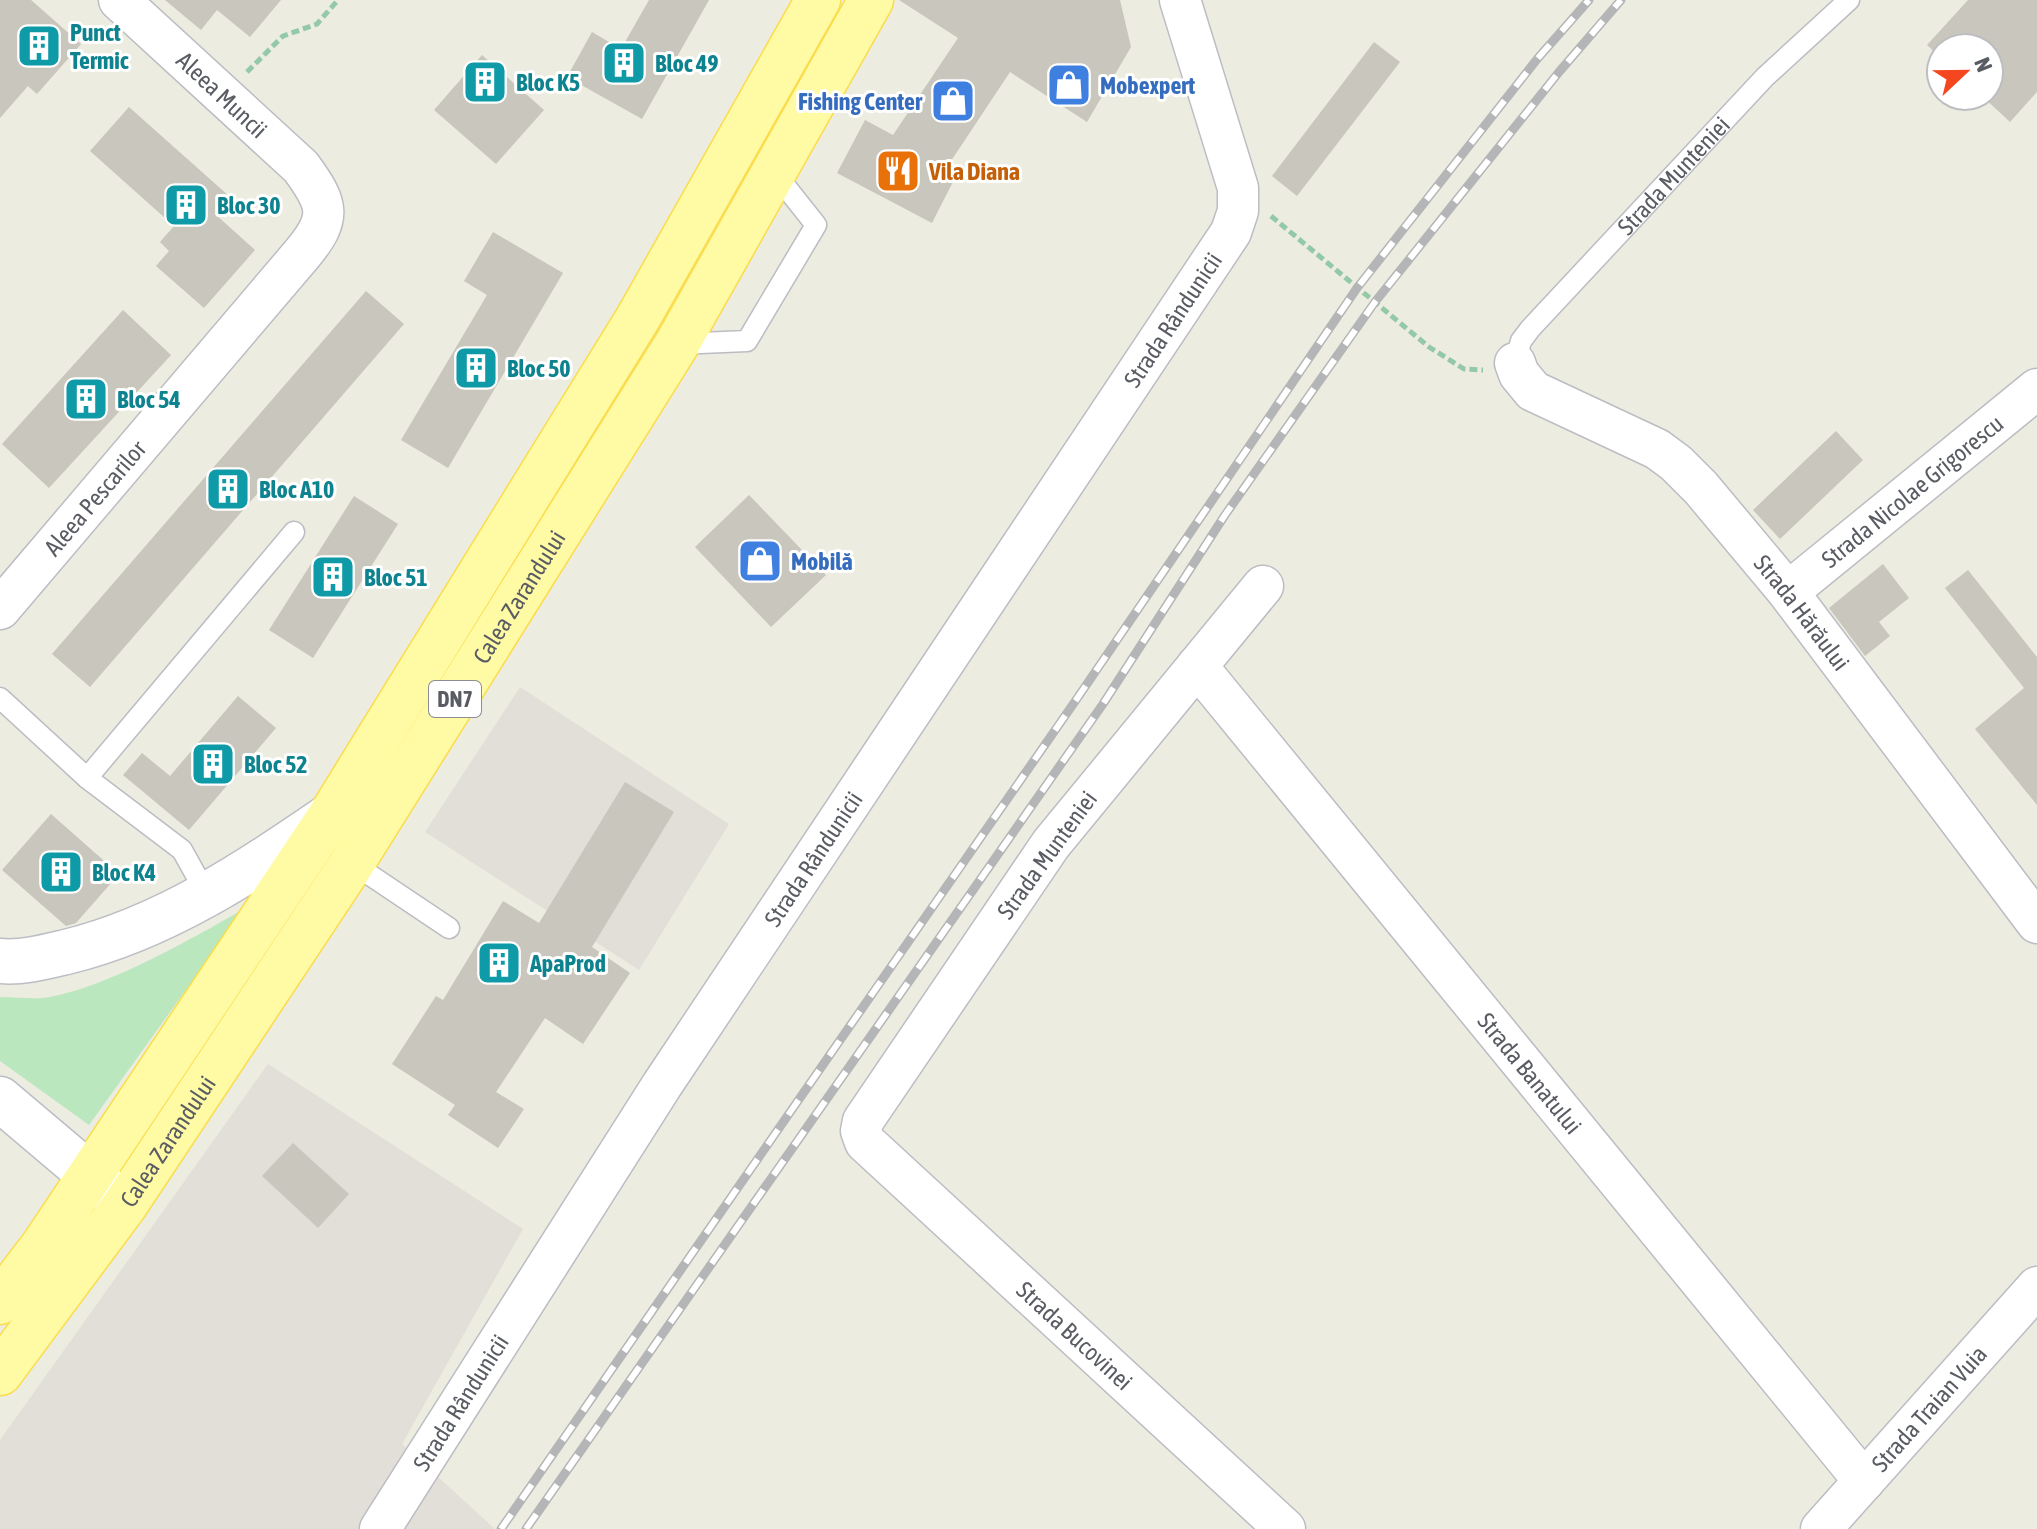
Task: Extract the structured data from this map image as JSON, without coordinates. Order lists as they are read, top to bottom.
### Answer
{
  "streets": {
    "main road": ["Calea Zarandului", "DN7"],
    "street": [
      "Aleea Muncii",
      "Strada Munteniei",
      "Strada Rândunicii",
      "Strada Nicolae Grigorescu",
      "Aleea Pescarilor",
      "Strada Hărăului",
      "Strada Banatului",
      "Strada Bucovinei",
      "Strada Traian Vuia"
    ]
  },
  "crossings": [
    ["Aleea Muncii", "Aleea Pescarilor"],
    ["Strada Munteniei", "Strada Hărăului"],
    ["Strada Munteniei", "Strada Banatului"],
    ["Strada Munteniei", "Strada Bucovinei"],
    ["Strada Nicolae Grigorescu", "Strada Hărăului"],
    ["Strada Banatului", "Strada Traian Vuia"]
  ],
  "places": {
    "building": [
      "Punct Termic",
      "Bloc 49",
      "Bloc K5",
      "Bloc 30",
      "Bloc 50",
      "Bloc 54",
      "Bloc A10",
      "Bloc 51",
      "Bloc 52",
      "Bloc K4",
      "ApaProd"
    ],
    "shop": ["Mobexpert", "Fishing Center", "Mobilă"],
    "restaurant": ["Vila Diana"]
  },
  "north": "right"
}
